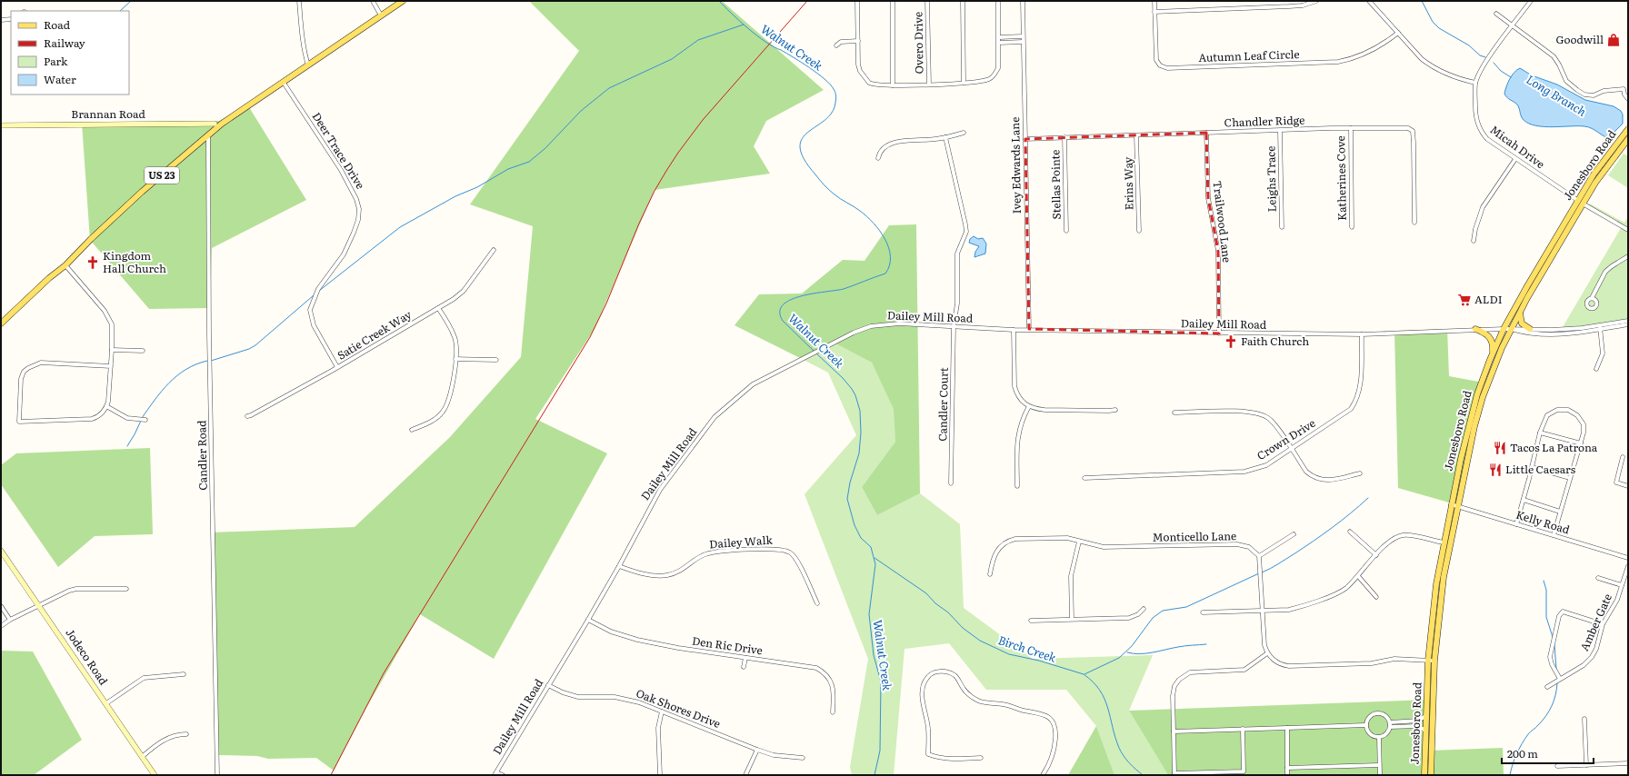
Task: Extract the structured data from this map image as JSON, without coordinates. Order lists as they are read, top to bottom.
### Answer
{
  "streets": {
    "main road": [
      "Brannan Road",
      "Jonesboro Road",
      "US 23",
      "Jodeco Road"
    ],
    "street": [
      "Overo Drive",
      "Autumn Leaf Circle",
      "Chandler Ridge",
      "Micah Drive",
      "Deer Trace Drive",
      "Ivey Edwards Lane",
      "Katherines Cove",
      "Leighs Trace",
      "Erins Way",
      "Stellas Pointe",
      "Trailwood Lane",
      "Dailey Mill Road",
      "Satie Creek Way",
      "Candler Court",
      "Crown Drive",
      "Candler Road",
      "Kelly Road",
      "Monticello Lane",
      "Dailey Walk",
      "Amber Gate",
      "Den Ric Drive",
      "Oak Shores Drive"
    ]
  },
  "crossings": [
    ["Chandler Ridge", "Ivey Edwards Lane"],
    ["Chandler Ridge", "Katherines Cove"],
    ["Chandler Ridge", "Leighs Trace"],
    ["Chandler Ridge", "Erins Way"],
    ["Chandler Ridge", "Stellas Pointe"],
    ["Chandler Ridge", "Trailwood Lane"],
    ["Micah Drive", "Jonesboro Road"],
    ["Deer Trace Drive", "US 23"],
    ["Deer Trace Drive", "Satie Creek Way"],
    ["Ivey Edwards Lane", "Dailey Mill Road"],
    ["Jonesboro Road", "Dailey Mill Road"],
    ["Jonesboro Road", "Kelly Road"],
    ["US 23", "Candler Road"],
    ["Trailwood Lane", "Dailey Mill Road"],
    ["Dailey Mill Road", "Candler Court"],
    ["Dailey Mill Road", "Crown Drive"],
    ["Dailey Mill Road", "Dailey Walk"],
    ["Dailey Mill Road", "Den Ric Drive"],
    ["Dailey Mill Road", "Oak Shores Drive"]
  ],
  "water": ["Walnut Creek", "Long Branch", "Birch Creek"],
  "places": {
    "shop": ["Goodwill"],
    "church": ["Kingdom Hall Church", "Faith Church"],
    "supermarket": ["ALDI"],
    "restaurant": ["Tacos La Patrona", "Little Caesars"]
  },
  "legend": [
    "Road",
    "Railway",
    "Park",
    "Water"
  ],
  "scale_bar": "200 m"
}
